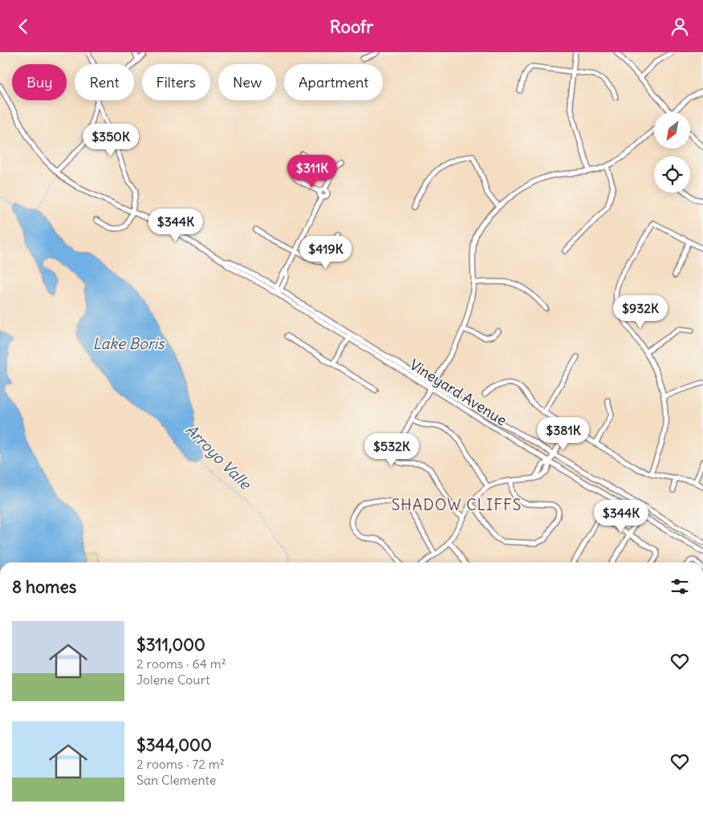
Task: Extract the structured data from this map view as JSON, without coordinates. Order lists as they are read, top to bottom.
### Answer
{
  "streets": {
    "street": ["Vineyard Avenue"]
  },
  "districts": ["SHADOW CLIFFS"],
  "water": ["Lake Boris", "Arroyo Valle"],
  "north": "bottom left",
  "page": {
    "header": "Roofr",
    "chip": [
      "Buy",
      "Rent",
      "Filters",
      "New",
      "Apartment"
    ],
    "price": [
      "$350K",
      "$311K",
      "$344K",
      "$419K",
      "$932K",
      "$381K",
      "$532K",
      "$344K"
    ],
    "heading": "8 homes",
    "list": [
      {
        "name": "$311,000",
        "note": "2 rooms · 64 m² · Jolene Court"
      },
      {
        "name": "$344,000",
        "note": "2 rooms · 72 m² · San Clemente"
      }
    ]
  }
}
